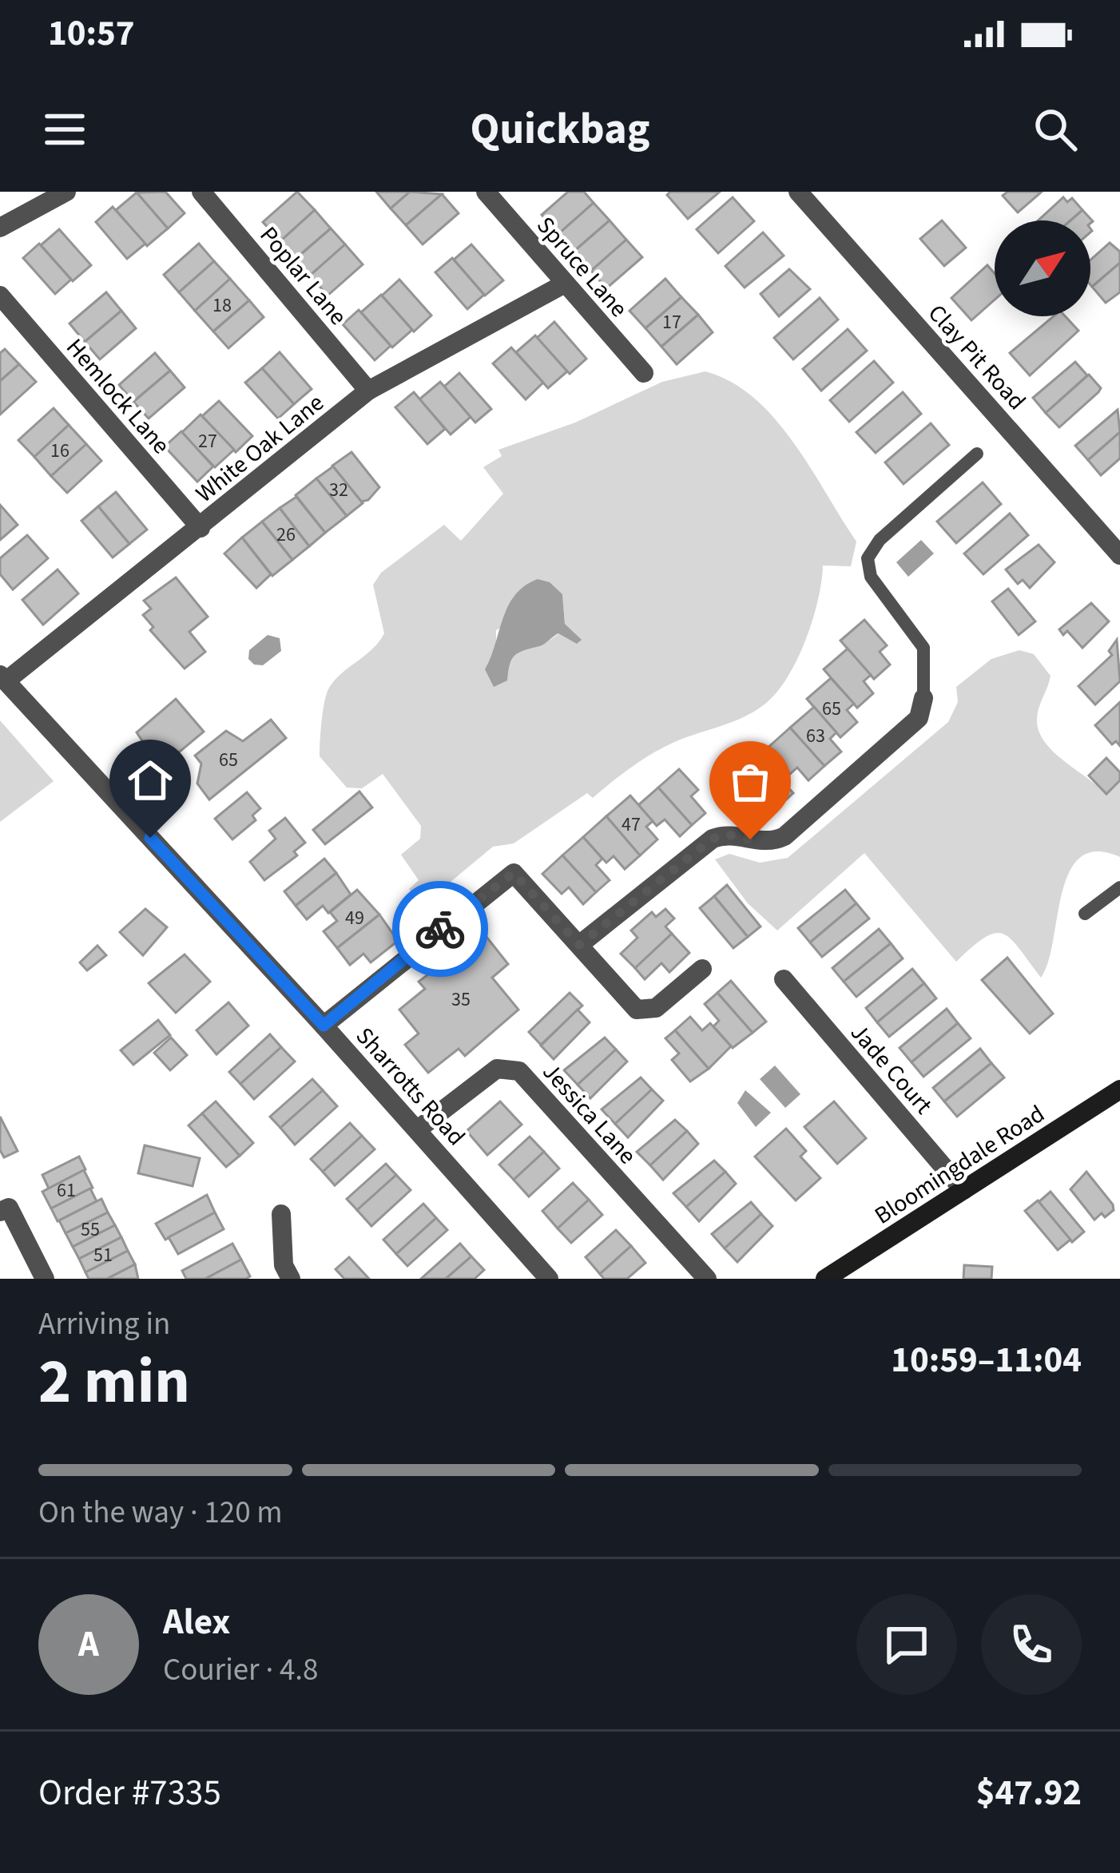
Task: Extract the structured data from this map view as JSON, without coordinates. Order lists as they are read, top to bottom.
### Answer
{
  "streets": {
    "street": [
      "Spruce Lane",
      "Poplar Lane",
      "Clay Pit Road",
      "Hemlock Lane",
      "White Oak Lane",
      "Jade Court",
      "Sharrotts Road",
      "Jessica Lane",
      "Bloomingdale Road"
    ]
  },
  "crossings": [
    ["Spruce Lane", "White Oak Lane"],
    ["Poplar Lane", "White Oak Lane"],
    ["Hemlock Lane", "White Oak Lane"],
    ["White Oak Lane", "Sharrotts Road"],
    ["Jade Court", "Bloomingdale Road"],
    ["Sharrotts Road", "Jessica Lane"]
  ],
  "house_numbers": [
    "18",
    "17",
    "27",
    "16",
    "32",
    "26",
    "65",
    "63",
    "65",
    "47",
    "49",
    "35",
    "61",
    "55",
    "51"
  ],
  "north": "top right",
  "page": {
    "status": "10:57",
    "header": "Quickbag",
    "heading": ["2 min", "Arriving in", "10:59–11:04"],
    "panel": [
      "Alex",
      "Courier · 4.8",
      "Order #7335",
      "$47.92"
    ],
    "bar": "On the way · 120 m",
    "round": "A"
  }
}
